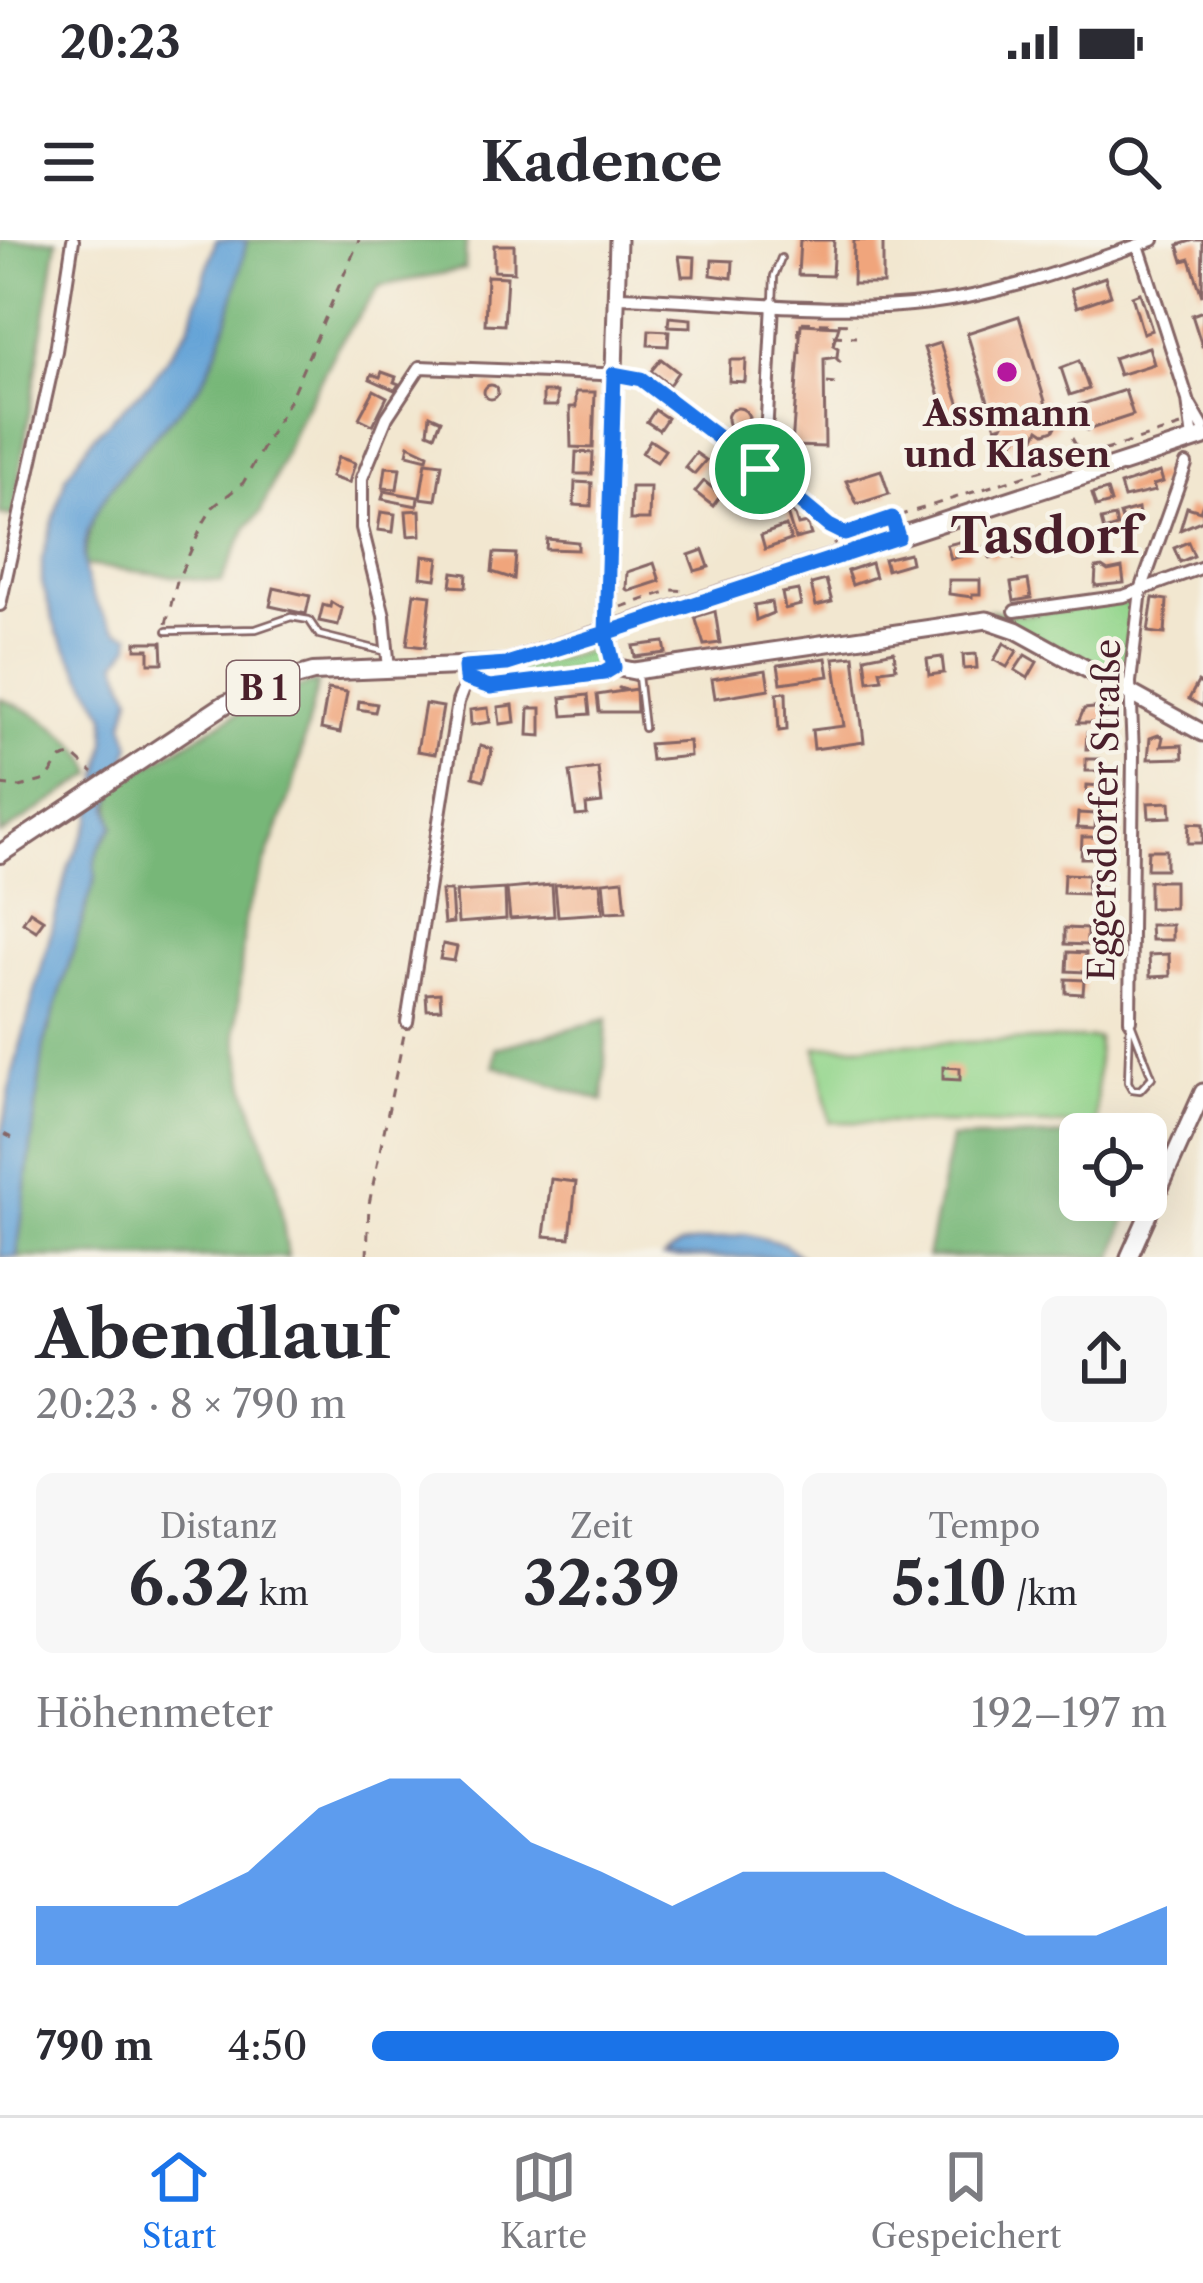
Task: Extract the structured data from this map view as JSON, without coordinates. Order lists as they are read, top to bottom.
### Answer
{
  "streets": {
    "main road": ["B 1"],
    "street": ["Eggersdorfer Straße"]
  },
  "districts": ["Tasdorf"],
  "places": ["Assmann und Klasen"],
  "page": {
    "status": "20:23",
    "header": "Kadence",
    "heading": ["Abendlauf", "20:23 · 8 × 790 m"],
    "stats": [
      ["Distanz", "6.32 km"],
      ["Zeit", "32:39"],
      ["Tempo", "5:10 /km"]
    ],
    "chart": ["Höhenmeter", "192–197 m"],
    "list": [
      {
        "name": "790 m",
        "note": "4:50"
      }
    ],
    "tabs": ["Start", "Karte", "Gespeichert"]
  }
}
